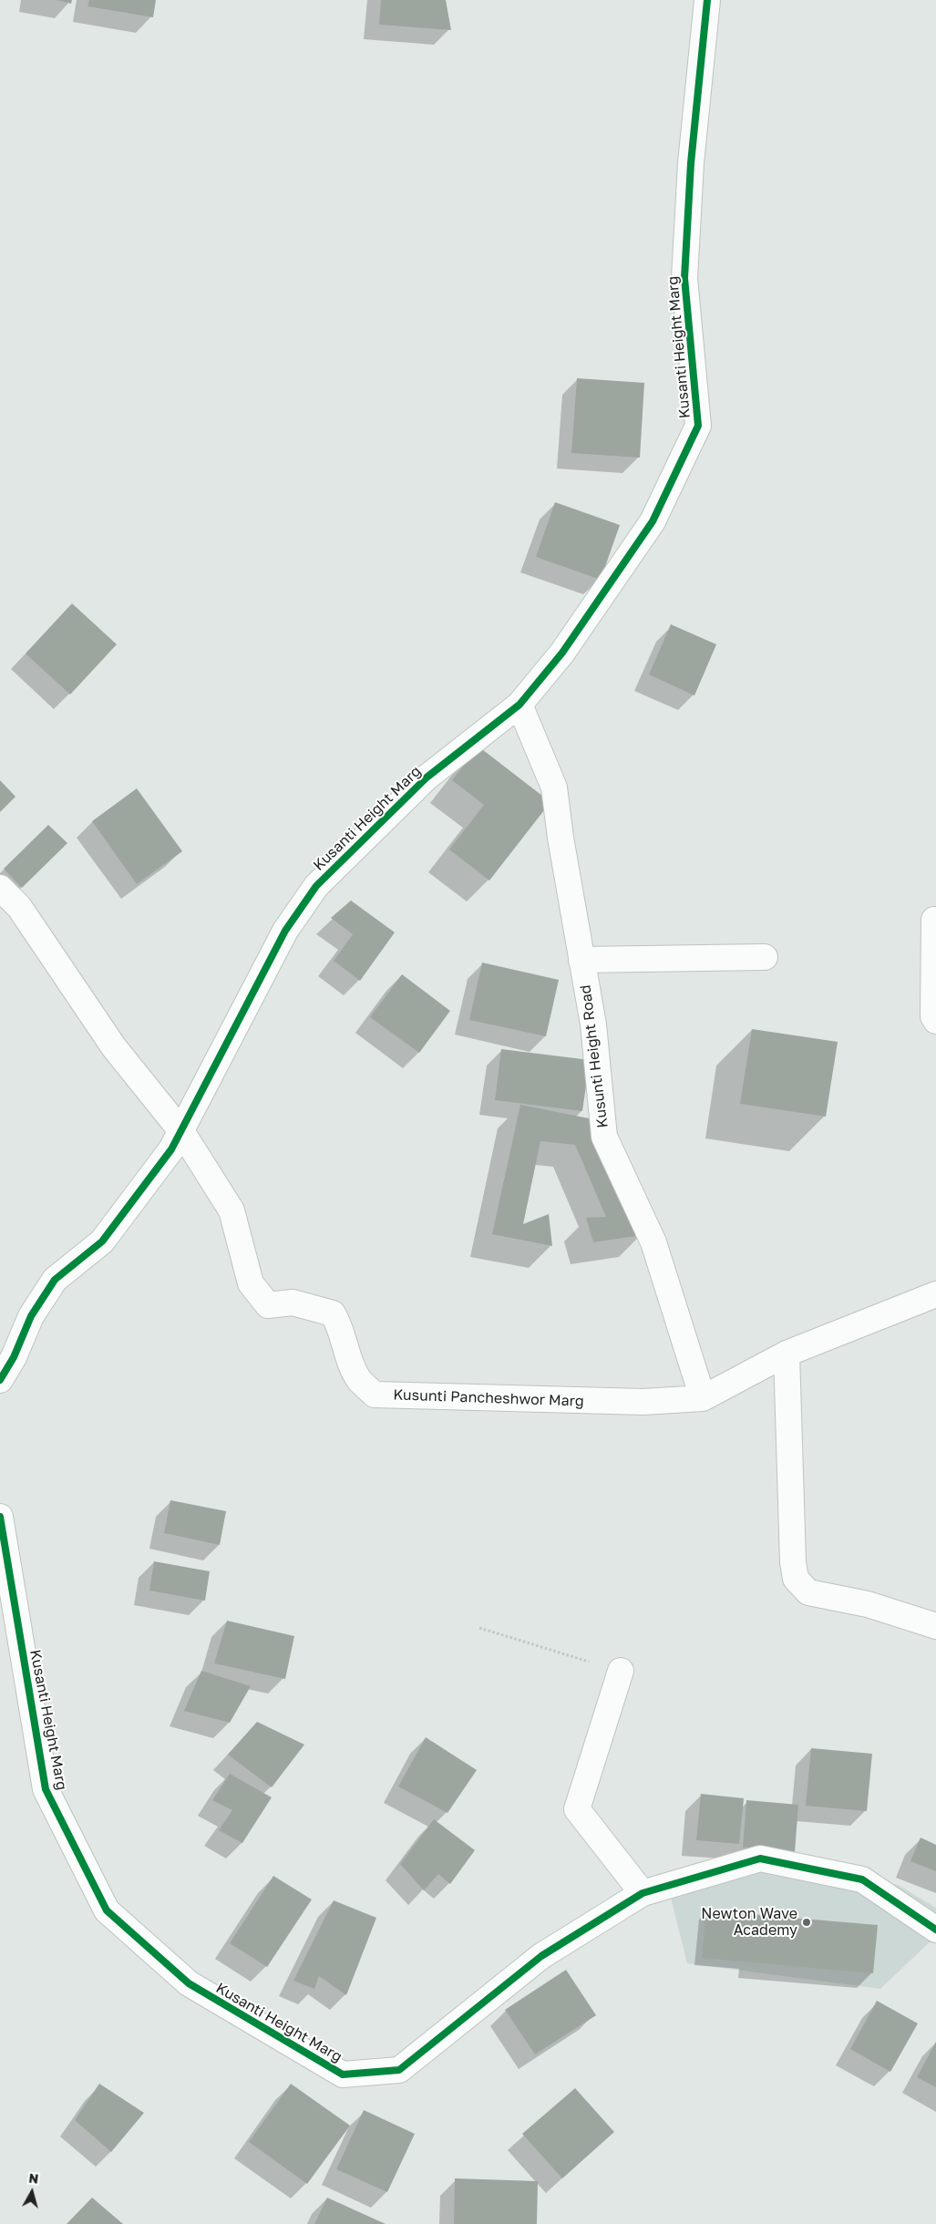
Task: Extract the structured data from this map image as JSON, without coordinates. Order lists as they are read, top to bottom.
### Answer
{
  "streets": {
    "street": ["Kusanti Height Marg", "Kusunti Height Road", "Kusunti Pancheshwor Marg"]
  },
  "crossings": [
    ["Kusanti Height Marg", "Kusunti Height Road"],
    ["Kusanti Height Marg", "Kusunti Pancheshwor Marg"],
    ["Kusunti Height Road", "Kusunti Pancheshwor Marg"]
  ],
  "places": ["Newton Wave Academy"],
  "north": "top"
}
